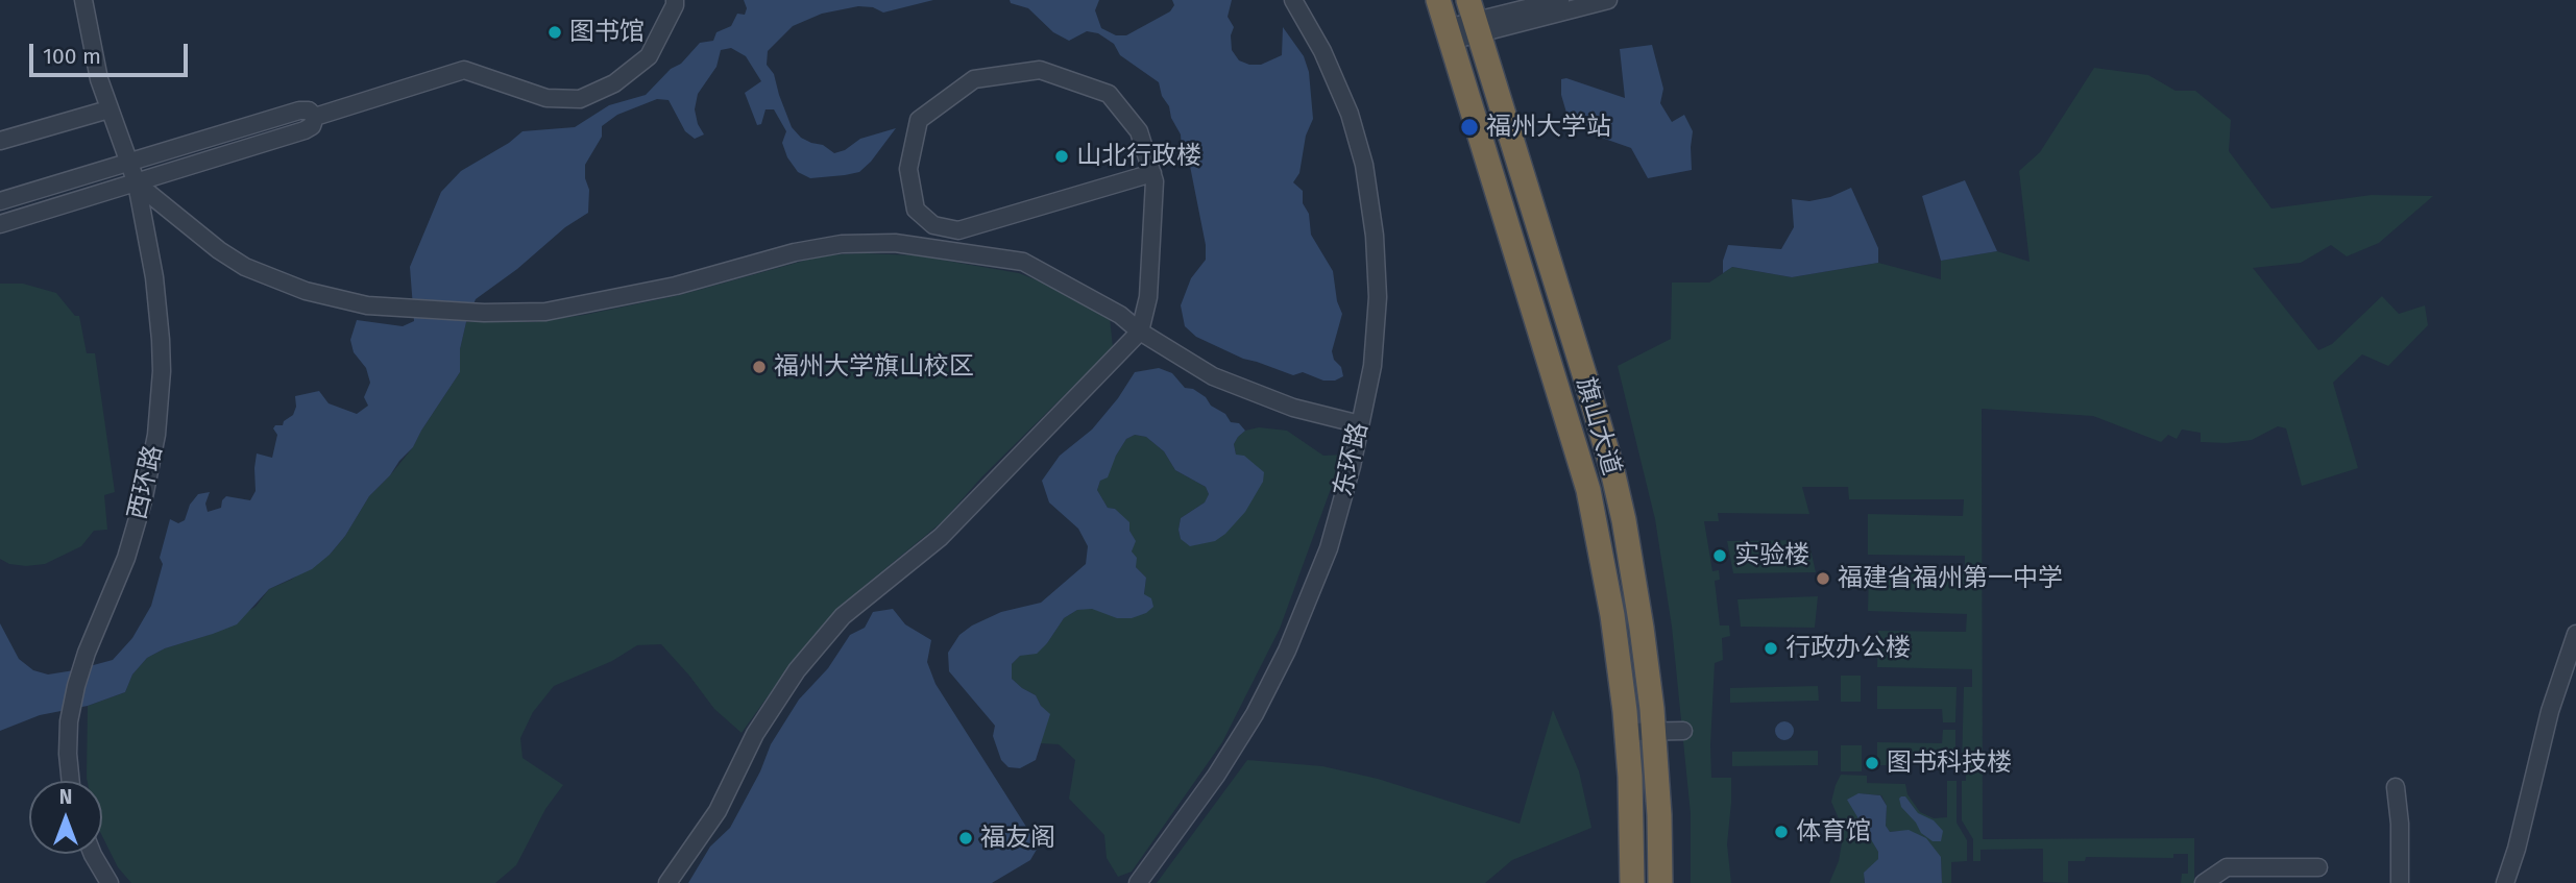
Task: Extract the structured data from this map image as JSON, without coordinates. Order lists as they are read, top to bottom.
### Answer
{
  "streets": {
    "highway": ["旗山大道"],
    "street": ["东环路", "西环路"]
  },
  "places": [
    "图书馆",
    "福州大学站",
    "山北行政楼",
    "福州大学旗山校区",
    "实验楼",
    "福建省福州第一中学",
    "行政办公楼",
    "图书科技楼",
    "体育馆",
    "福友阁"
  ],
  "scale_bar": "100 m",
  "north": "top"
}
